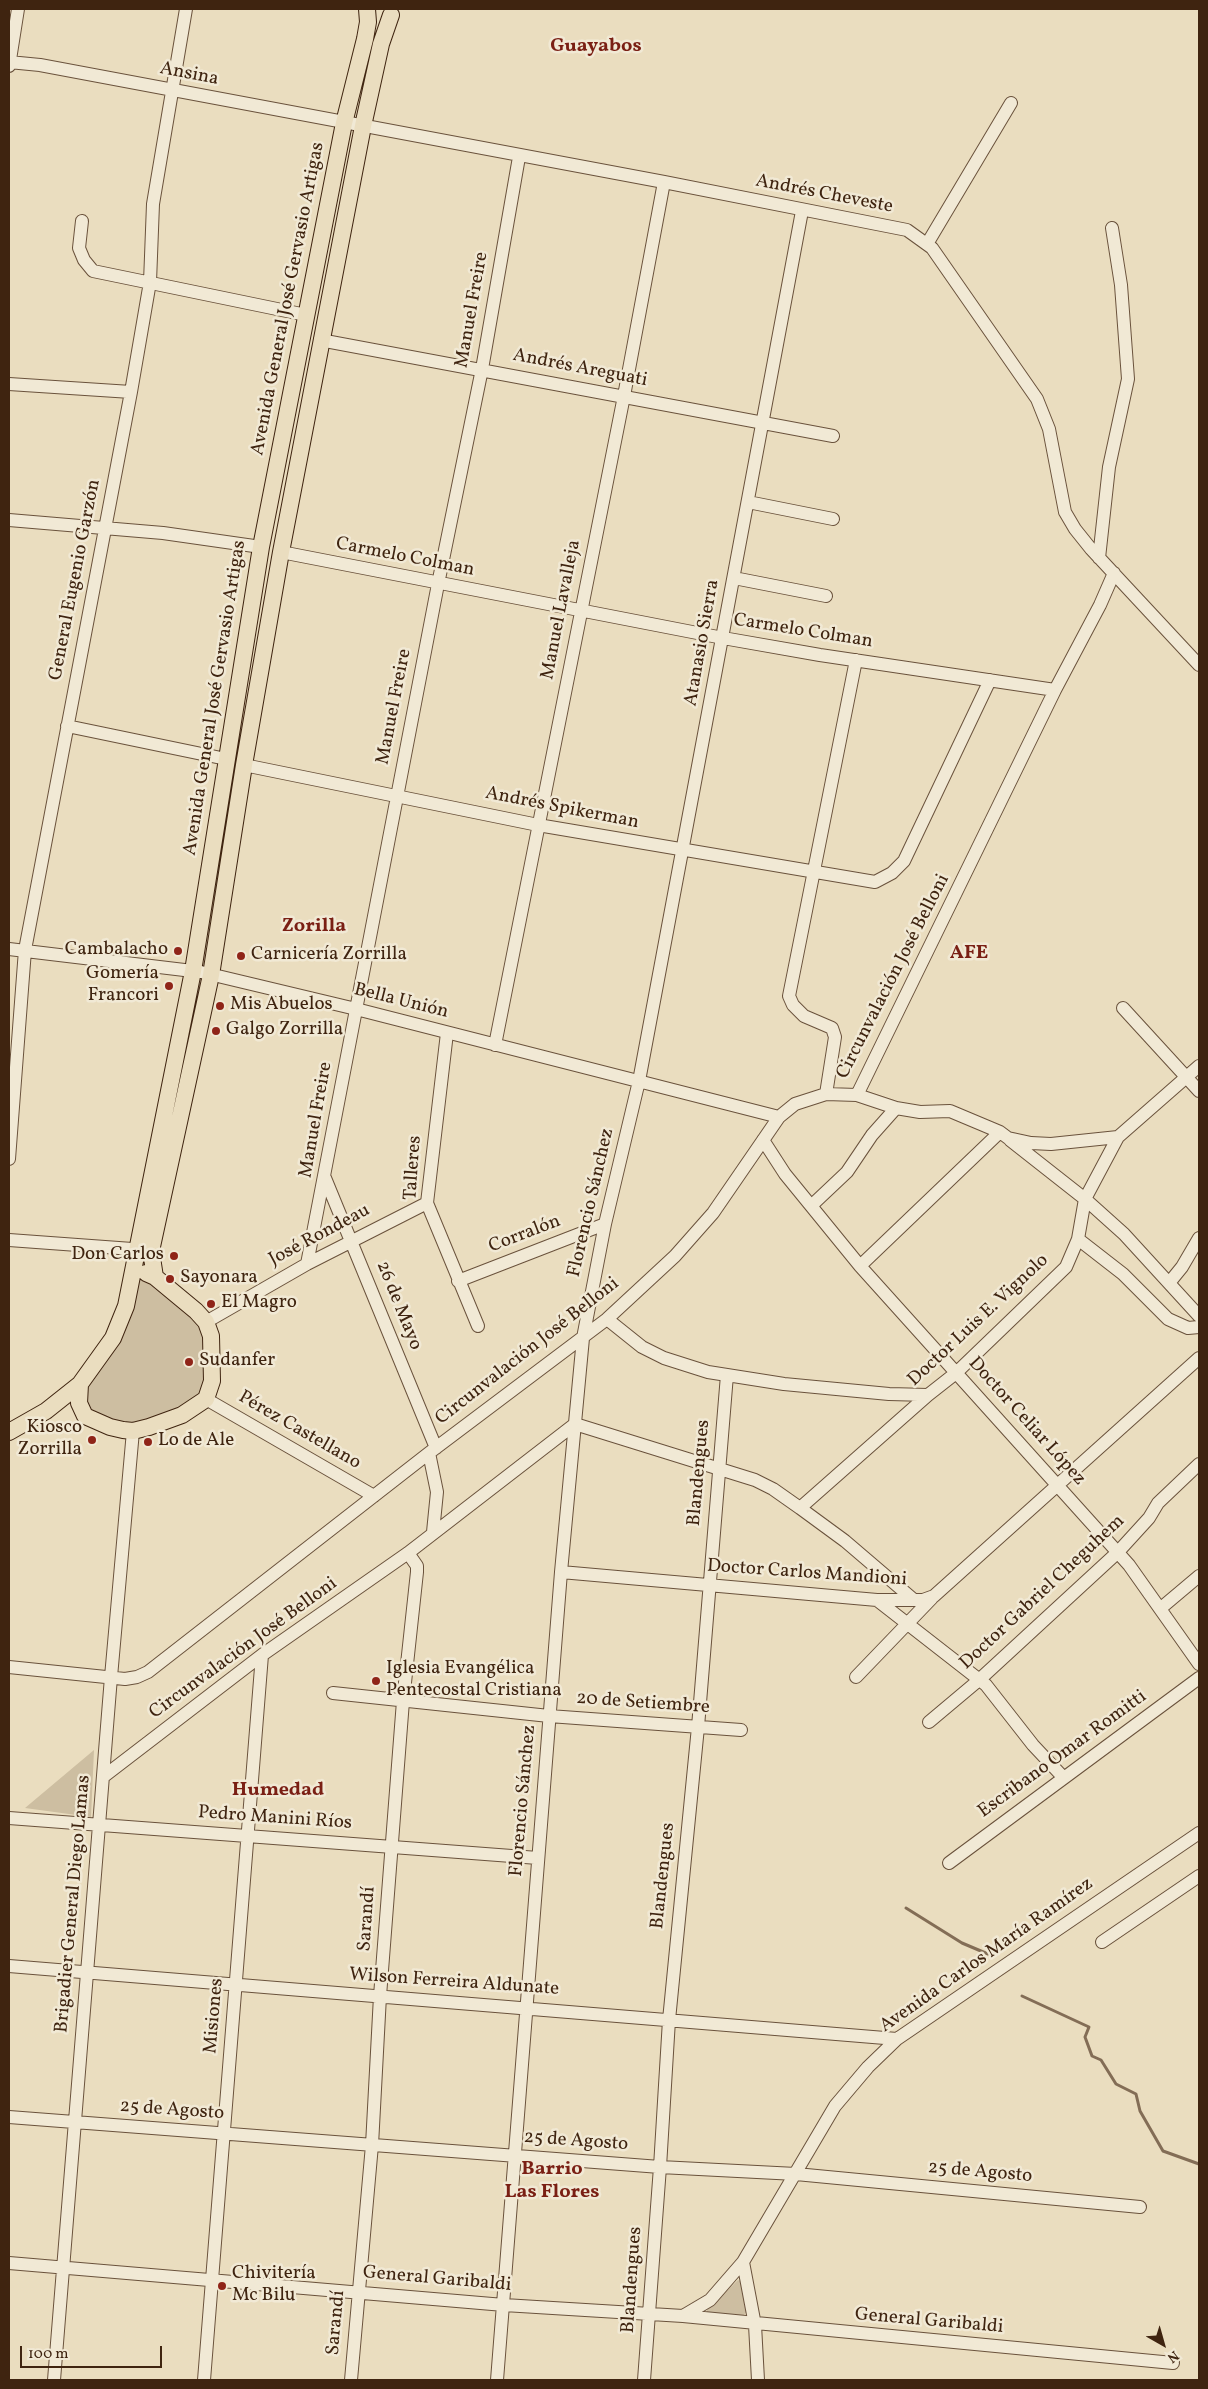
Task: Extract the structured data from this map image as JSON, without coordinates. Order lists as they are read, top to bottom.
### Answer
{
  "streets": {
    "main road": ["Avenida General José Gervasio Artigas"],
    "street": [
      "Ansina",
      "Andrés Cheveste",
      "Manuel Freire",
      "Andrés Areguati",
      "Carmelo Colman",
      "General Eugenio Garzón",
      "Manuel Lavalleja",
      "Atanasio Sierra",
      "Andrés Spikerman",
      "Circunvalación José Belloni",
      "Bella Unión",
      "Talleres",
      "Florencio Sánchez",
      "Corralón",
      "José Rondeau",
      "26 de Mayo",
      "Doctor Luis E. Vignolo",
      "Doctor Celiar López",
      "Pérez Castellano",
      "Blandengues",
      "Doctor Carlos Mandioni",
      "Doctor Gabriel Cheguhem",
      "20 de Setiembre",
      "Escribano Omar Romitti",
      "Pedro Manini Ríos",
      "Brigadier General Diego Lamas",
      "Sarandí",
      "Avenida Carlos María Ramírez",
      "Wilson Ferreira Aldunate",
      "Misiones",
      "25 de Agosto",
      "General Garibaldi"
    ]
  },
  "crossings": [
    ["Ansina", "Andrés Cheveste"],
    ["Ansina", "Avenida General José Gervasio Artigas"],
    ["Ansina", "General Eugenio Garzón"],
    ["Andrés Cheveste", "Avenida General José Gervasio Artigas"],
    ["Andrés Cheveste", "Manuel Freire"],
    ["Andrés Cheveste", "Manuel Lavalleja"],
    ["Andrés Cheveste", "Atanasio Sierra"],
    ["Avenida General José Gervasio Artigas", "Andrés Areguati"],
    ["Avenida General José Gervasio Artigas", "Carmelo Colman"],
    ["Avenida General José Gervasio Artigas", "Andrés Spikerman"],
    ["Avenida General José Gervasio Artigas", "Bella Unión"],
    ["Manuel Freire", "Andrés Areguati"],
    ["Manuel Freire", "Carmelo Colman"],
    ["Manuel Freire", "Andrés Spikerman"],
    ["Manuel Freire", "Bella Unión"],
    ["Manuel Freire", "José Rondeau"],
    ["Manuel Freire", "26 de Mayo"],
    ["Andrés Areguati", "Manuel Lavalleja"],
    ["Andrés Areguati", "Atanasio Sierra"],
    ["Carmelo Colman", "Manuel Lavalleja"],
    ["Carmelo Colman", "Atanasio Sierra"],
    ["Carmelo Colman", "Andrés Spikerman"],
    ["Carmelo Colman", "Circunvalación José Belloni"],
    ["General Eugenio Garzón", "Bella Unión"],
    ["Manuel Lavalleja", "Andrés Spikerman"],
    ["Manuel Lavalleja", "Bella Unión"],
    ["Atanasio Sierra", "Andrés Spikerman"],
    ["Atanasio Sierra", "Bella Unión"],
    ["Atanasio Sierra", "Florencio Sánchez"],
    ["Circunvalación José Belloni", "Bella Unión"],
    ["Circunvalación José Belloni", "Florencio Sánchez"],
    ["Circunvalación José Belloni", "26 de Mayo"],
    ["Circunvalación José Belloni", "Doctor Celiar López"],
    ["Circunvalación José Belloni", "Pérez Castellano"],
    ["Circunvalación José Belloni", "Brigadier General Diego Lamas"],
    ["Circunvalación José Belloni", "Sarandí"],
    ["Circunvalación José Belloni", "Misiones"],
    ["Bella Unión", "Talleres"],
    ["Bella Unión", "Florencio Sánchez"],
    ["Talleres", "Corralón"],
    ["Talleres", "José Rondeau"],
    ["Florencio Sánchez", "Corralón"],
    ["Florencio Sánchez", "Doctor Carlos Mandioni"],
    ["Florencio Sánchez", "20 de Setiembre"],
    ["Florencio Sánchez", "Pedro Manini Ríos"],
    ["Florencio Sánchez", "Wilson Ferreira Aldunate"],
    ["Florencio Sánchez", "25 de Agosto"],
    ["Florencio Sánchez", "General Garibaldi"],
    ["José Rondeau", "26 de Mayo"],
    ["Doctor Luis E. Vignolo", "Doctor Celiar López"],
    ["Doctor Celiar López", "Doctor Gabriel Cheguhem"],
    ["Blandengues", "Doctor Carlos Mandioni"],
    ["Blandengues", "20 de Setiembre"],
    ["Blandengues", "Wilson Ferreira Aldunate"],
    ["Blandengues", "25 de Agosto"],
    ["Blandengues", "General Garibaldi"],
    ["20 de Setiembre", "Sarandí"],
    ["Pedro Manini Ríos", "Brigadier General Diego Lamas"],
    ["Pedro Manini Ríos", "Sarandí"],
    ["Pedro Manini Ríos", "Misiones"],
    ["Brigadier General Diego Lamas", "Wilson Ferreira Aldunate"],
    ["Brigadier General Diego Lamas", "25 de Agosto"],
    ["Brigadier General Diego Lamas", "General Garibaldi"],
    ["Sarandí", "Wilson Ferreira Aldunate"],
    ["Sarandí", "25 de Agosto"],
    ["Sarandí", "General Garibaldi"],
    ["Avenida Carlos María Ramírez", "Wilson Ferreira Aldunate"],
    ["Avenida Carlos María Ramírez", "25 de Agosto"],
    ["Wilson Ferreira Aldunate", "Misiones"],
    ["Misiones", "25 de Agosto"],
    ["Misiones", "General Garibaldi"]
  ],
  "districts": [
    "Guayabos",
    "Zorilla",
    "AFE",
    "Humedad",
    "Barrio Las Flores"
  ],
  "places": [
    "Cambalacho",
    "Carnicería Zorrilla",
    "Gomería Francori",
    "Mis Abuelos",
    "Galgo Zorrilla",
    "Don Carlos",
    "Sayonara",
    "El Magro",
    "Sudanfer",
    "Kiosco Zorrilla",
    "Lo de Ale",
    "Iglesia Evangélica Pentecostal Cristiana",
    "Chivitería Mc Bilu"
  ],
  "scale_bar": "100 m",
  "north": "bottom right"
}
